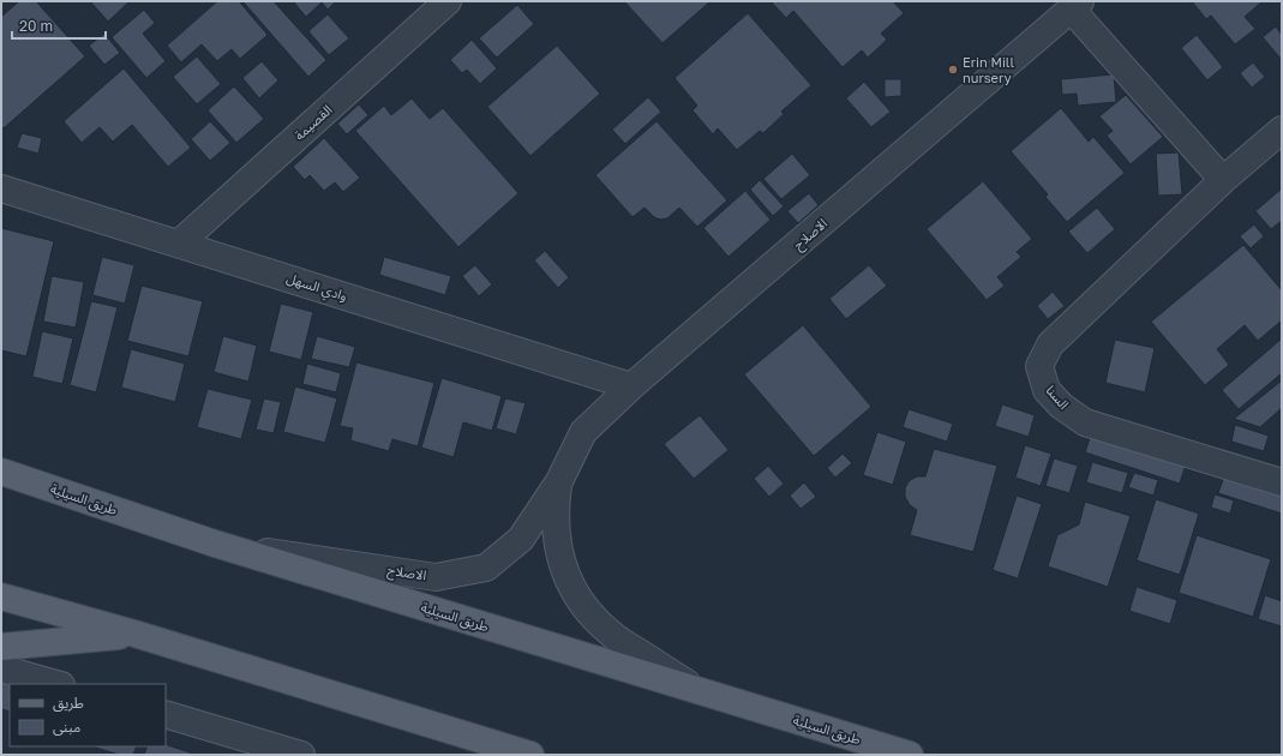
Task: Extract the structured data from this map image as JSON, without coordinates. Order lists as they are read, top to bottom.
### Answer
{
  "streets": {
    "main road": ["طريق السيلية"],
    "street": [
      "القصيمة",
      "الاصلاح",
      "وادي السهل",
      "السنا"
    ]
  },
  "crossings": [
    ["القصيمة", "وادي السهل"],
    ["الاصلاح", "وادي السهل"],
    ["الاصلاح", "طريق السيلية"]
  ],
  "places": ["Erin Mill nursery"],
  "legend": ["طريق", "مبنى"],
  "scale_bar": "20 m"
}
